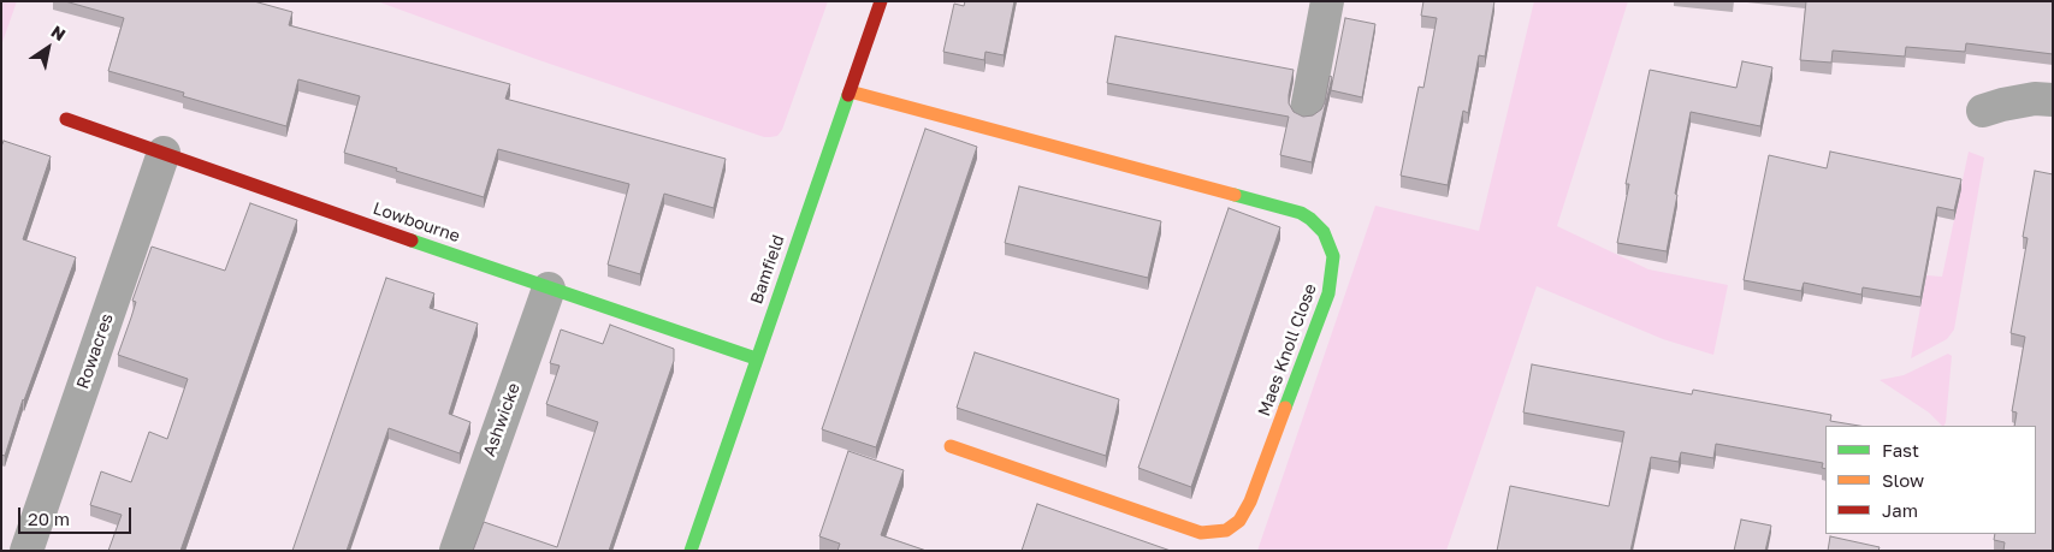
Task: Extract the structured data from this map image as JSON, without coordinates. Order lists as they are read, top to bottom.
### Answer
{
  "streets": {
    "street": [
      "Lowbourne",
      "Bamfield",
      "Maes Knoll Close",
      "Rowacres",
      "Ashwicke"
    ]
  },
  "crossings": [
    ["Lowbourne", "Bamfield"],
    ["Lowbourne", "Rowacres"],
    ["Lowbourne", "Ashwicke"],
    ["Bamfield", "Maes Knoll Close"]
  ],
  "legend": ["Fast", "Slow", "Jam"],
  "scale_bar": "20 m",
  "north": "top right"
}
